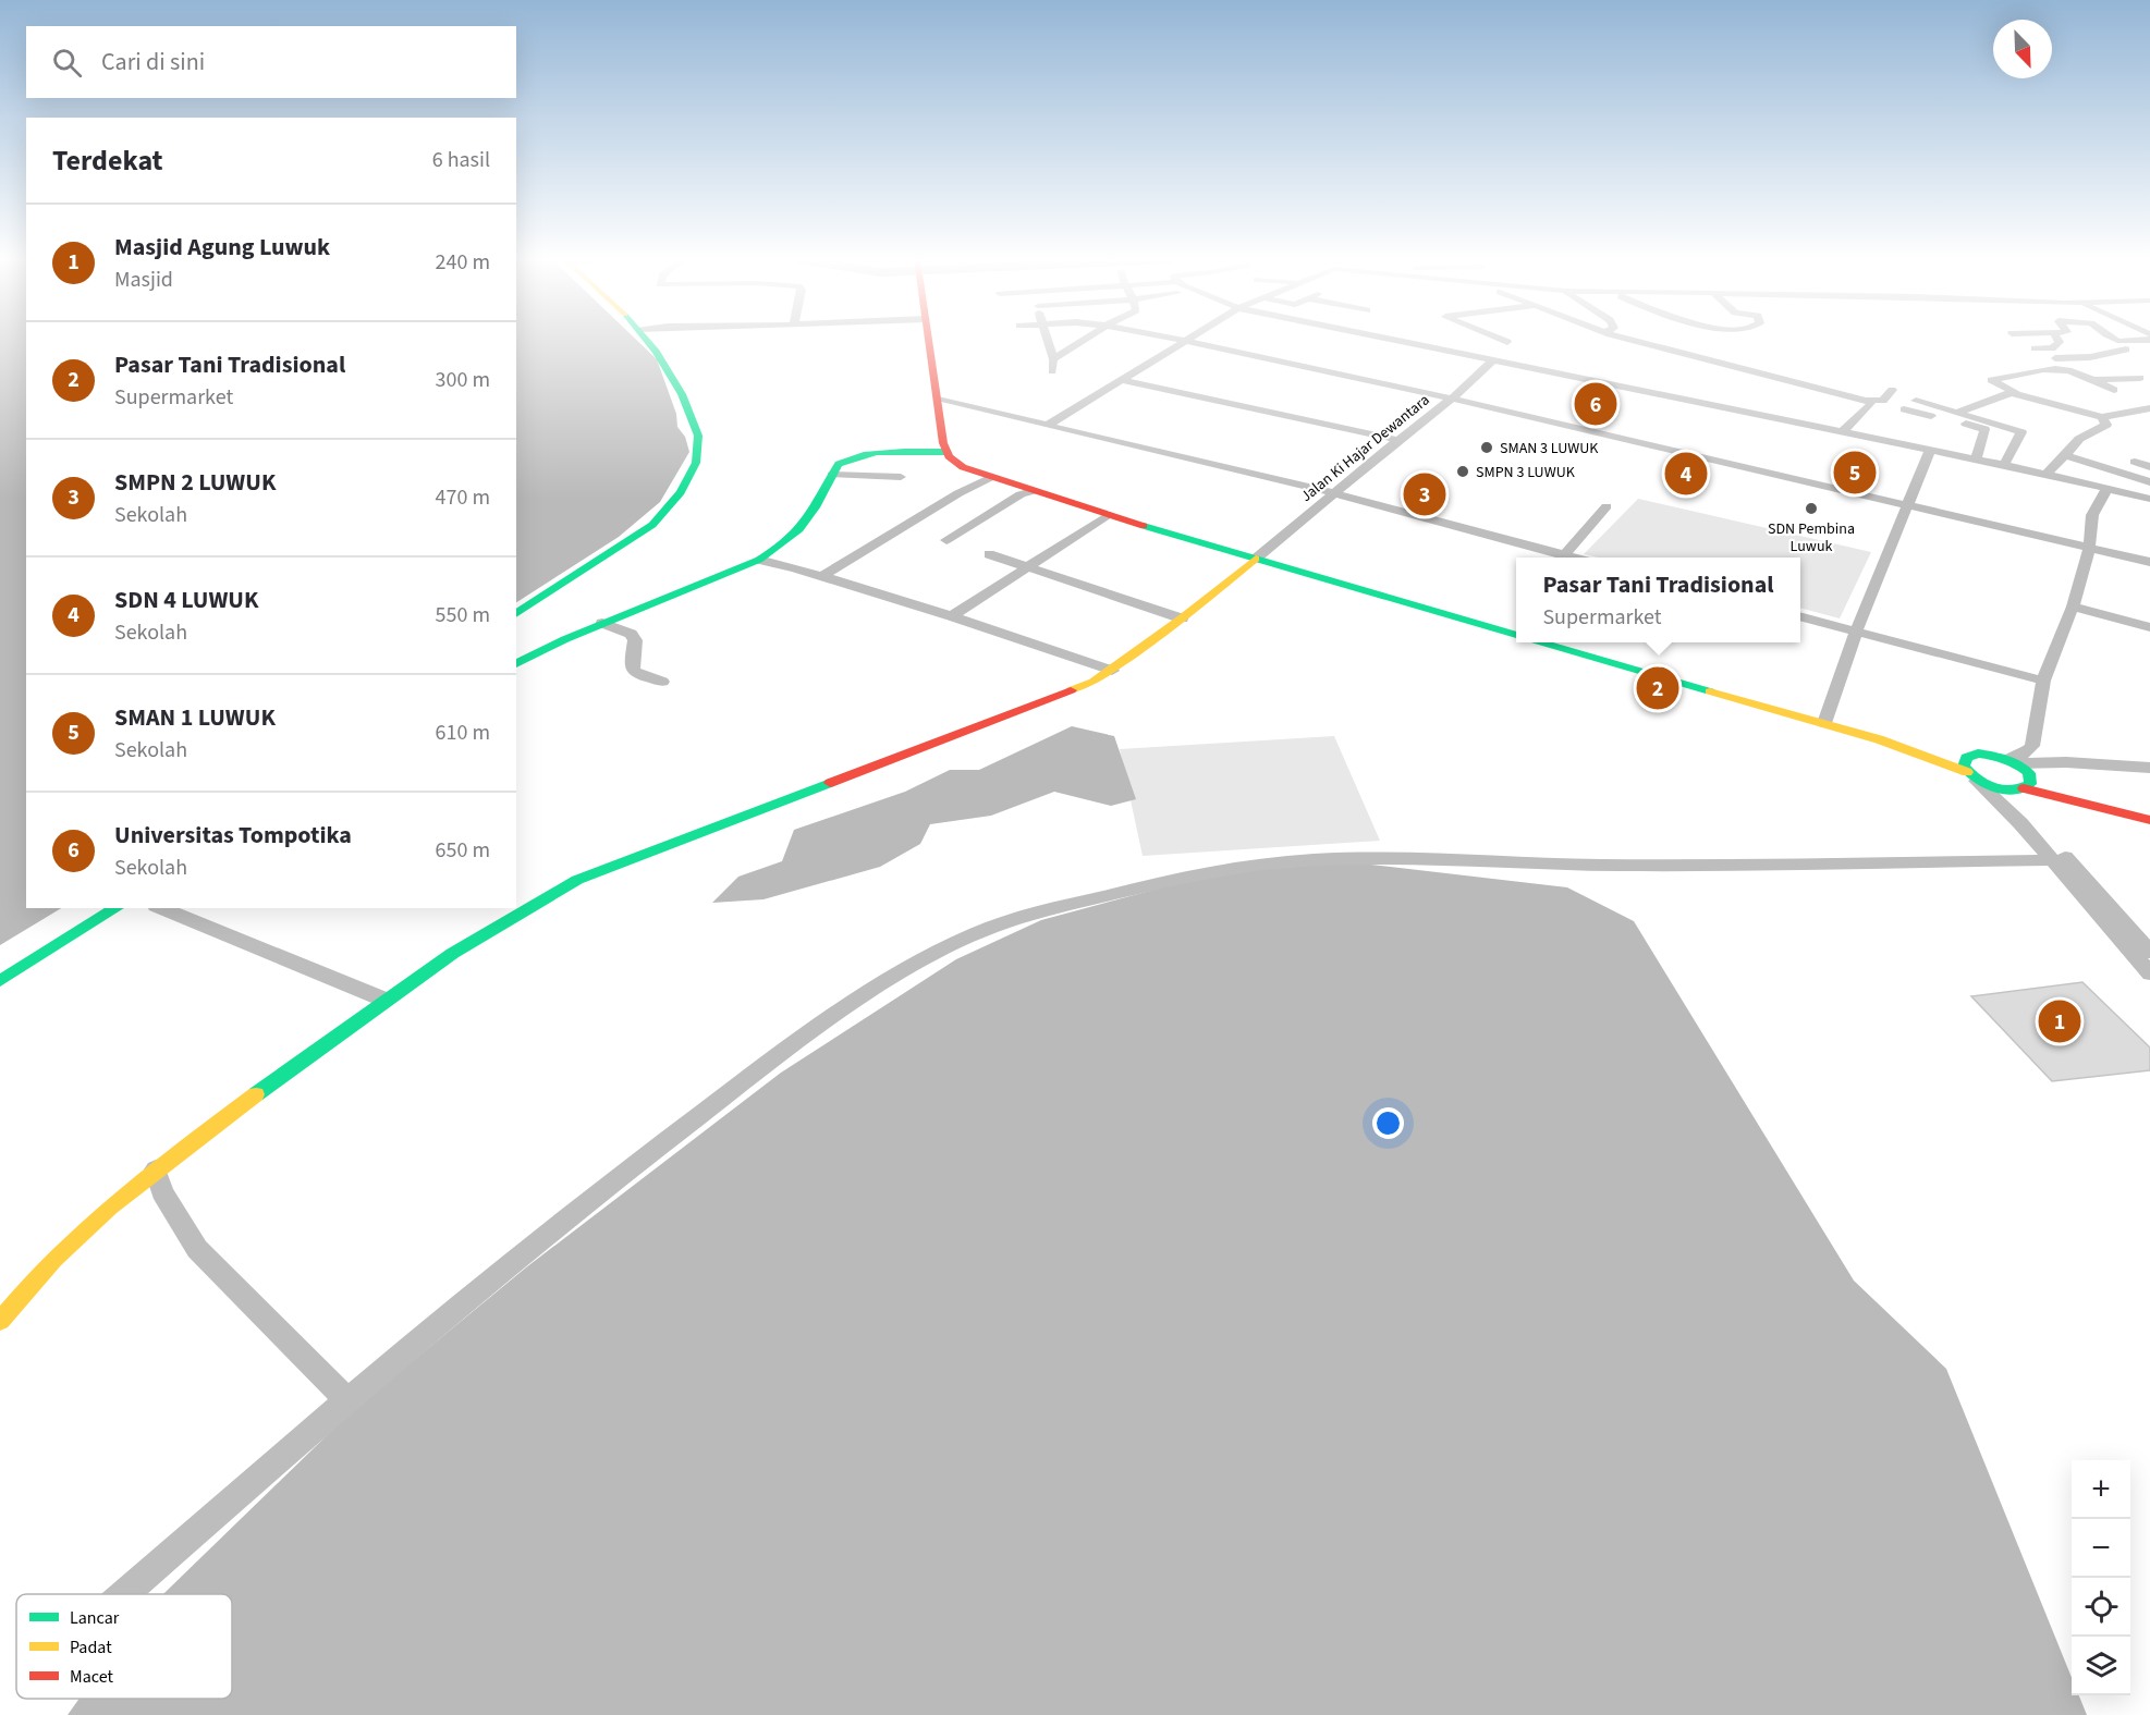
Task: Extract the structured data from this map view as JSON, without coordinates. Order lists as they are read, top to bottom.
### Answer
{
  "streets": {
    "street": ["Jalan Ki Hajar Dewantara"]
  },
  "places": ["SMAN 3 LUWUK", "SMPN 3 LUWUK", "SDN Pembina Luwuk"],
  "legend": ["Lancar", "Padat", "Macet"],
  "north": "bottom right",
  "page": {
    "search": "Cari di sini",
    "heading": ["Terdekat", "6 hasil"],
    "list": [
      {
        "mark": "1",
        "name": "Masjid Agung Luwuk",
        "note": "Masjid",
        "value": "240 m"
      },
      {
        "mark": "2",
        "name": "Pasar Tani Tradisional",
        "note": "Supermarket",
        "value": "300 m"
      },
      {
        "mark": "3",
        "name": "SMPN 2 LUWUK",
        "note": "Sekolah",
        "value": "470 m"
      },
      {
        "mark": "4",
        "name": "SDN 4 LUWUK",
        "note": "Sekolah",
        "value": "550 m"
      },
      {
        "mark": "5",
        "name": "SMAN 1 LUWUK",
        "note": "Sekolah",
        "value": "610 m"
      },
      {
        "mark": "6",
        "name": "Universitas Tompotika",
        "note": "Sekolah",
        "value": "650 m"
      }
    ],
    "pins": [
      "6",
      "5",
      "4",
      "3",
      "2",
      "1"
    ],
    "popup": ["Pasar Tani Tradisional", "Supermarket"],
    "map_buttons": ["+", "−"]
  }
}
